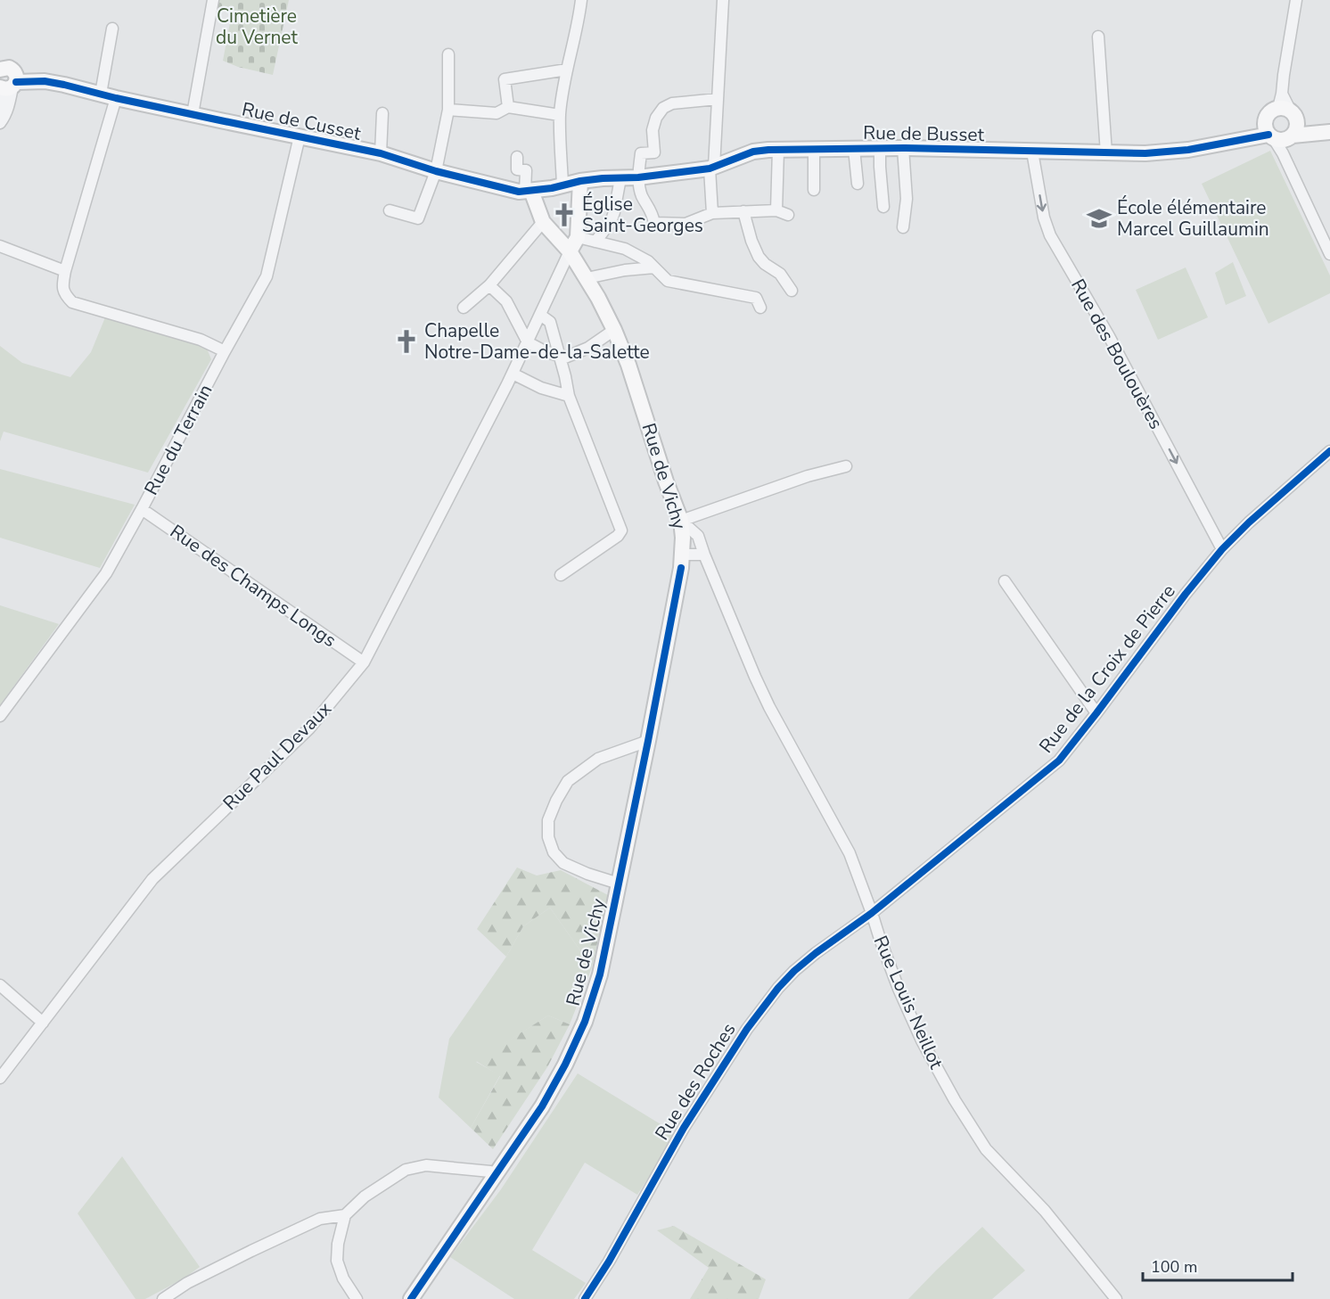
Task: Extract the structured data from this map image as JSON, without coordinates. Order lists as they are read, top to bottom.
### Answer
{
  "streets": {
    "street": [
      "Rue de Cusset",
      "Rue de Busset",
      "Rue des Boulouères",
      "Rue du Terrain",
      "Rue de Vichy",
      "Rue des Champs Longs",
      "Rue de la Croix de Pierre",
      "Rue Paul Devaux",
      "Rue Louis Neillot",
      "Rue des Roches"
    ]
  },
  "crossings": [
    ["Rue de Cusset", "Rue de Busset"],
    ["Rue de Cusset", "Rue du Terrain"],
    ["Rue de Busset", "Rue des Boulouères"],
    ["Rue des Boulouères", "Rue de la Croix de Pierre"],
    ["Rue du Terrain", "Rue des Champs Longs"],
    ["Rue de Vichy", "Rue Paul Devaux"],
    ["Rue de Vichy", "Rue Louis Neillot"],
    ["Rue des Champs Longs", "Rue Paul Devaux"],
    ["Rue de la Croix de Pierre", "Rue Louis Neillot"],
    ["Rue de la Croix de Pierre", "Rue des Roches"],
    ["Rue Louis Neillot", "Rue des Roches"]
  ],
  "one_way": ["Rue des Boulouères"],
  "parks": ["Cimetière du Vernet"],
  "places": {
    "church": ["Église Saint-Georges", "Chapelle Notre-Dame-de-la-Salette"],
    "school or university": ["École élémentaire Marcel Guillaumin"]
  },
  "scale_bar": "100 m"
}
